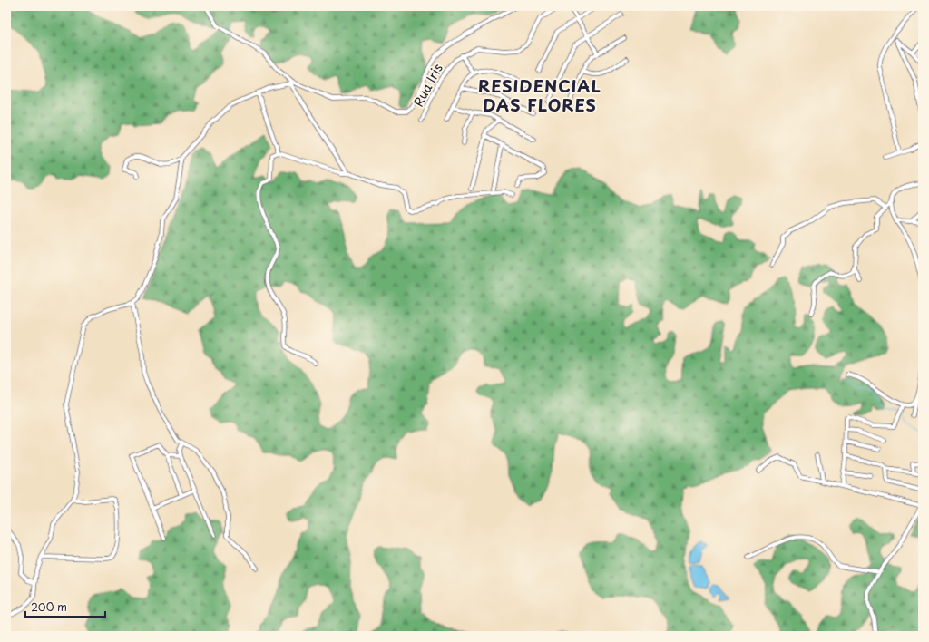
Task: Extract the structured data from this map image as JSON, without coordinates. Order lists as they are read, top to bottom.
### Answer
{
  "streets": {
    "street": ["Rua Iris"]
  },
  "districts": ["RESIDENCIAL DAS FLORES"],
  "scale_bar": "200 m"
}
